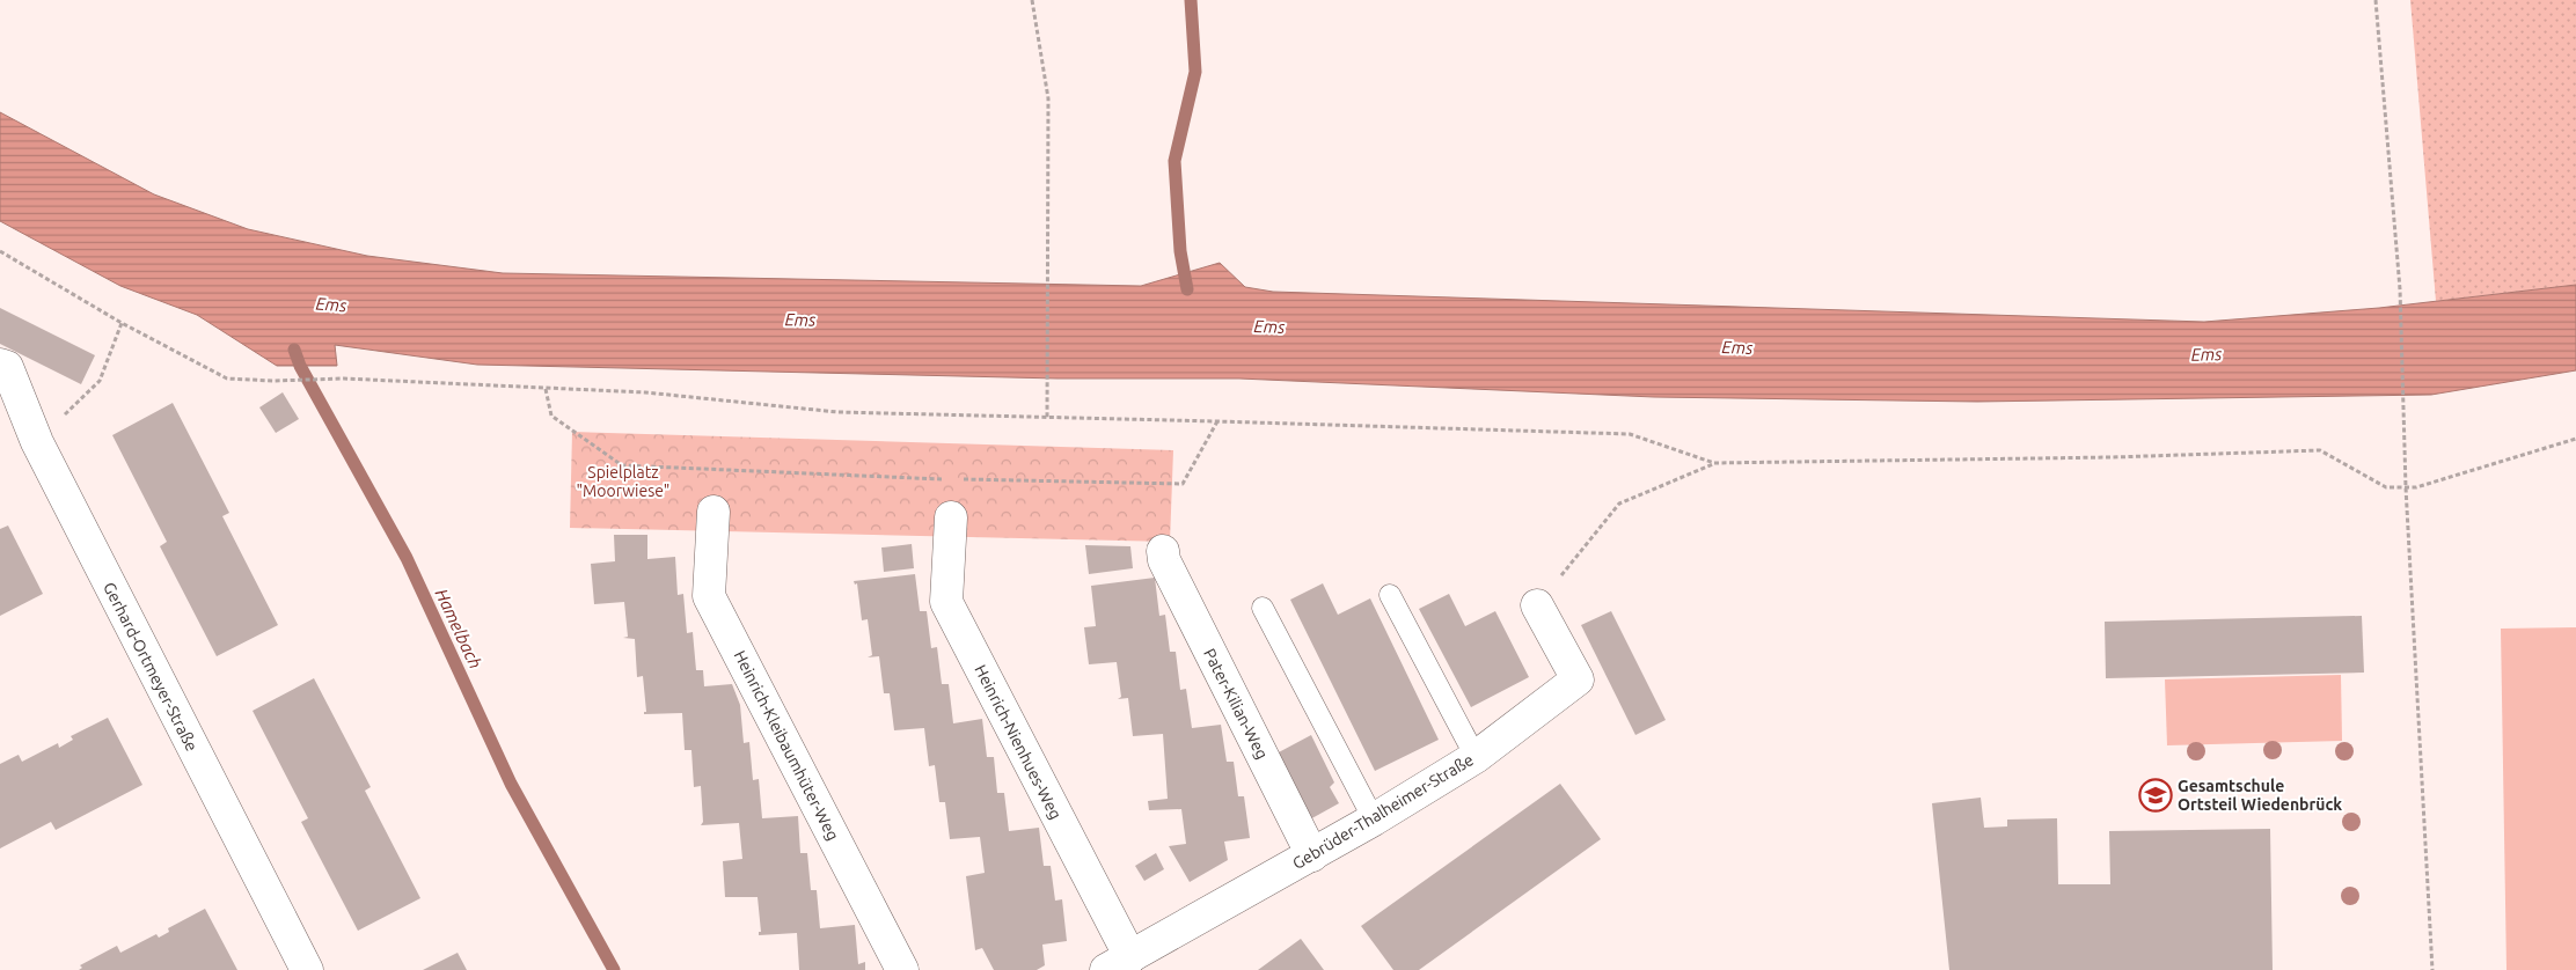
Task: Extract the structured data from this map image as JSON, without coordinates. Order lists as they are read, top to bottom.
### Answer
{
  "streets": {
    "street": [
      "Gerhard-Ortmeyer-Straße",
      "Pater-Kilian-Weg",
      "Heinrich-Nienhues-Weg",
      "Heinrich-Kleibaumhüter-Weg",
      "Gebrüder-Thalheimer-Straße"
    ]
  },
  "crossings": [
    ["Pater-Kilian-Weg", "Gebrüder-Thalheimer-Straße"],
    ["Heinrich-Nienhues-Weg", "Gebrüder-Thalheimer-Straße"]
  ],
  "water": ["Ems", "Hamelbach"],
  "parks": ["Spielplatz \"Moorwiese\""],
  "places": {
    "school or university": ["Gesamtschule Ortsteil Wiedenbrück"]
  }
}
